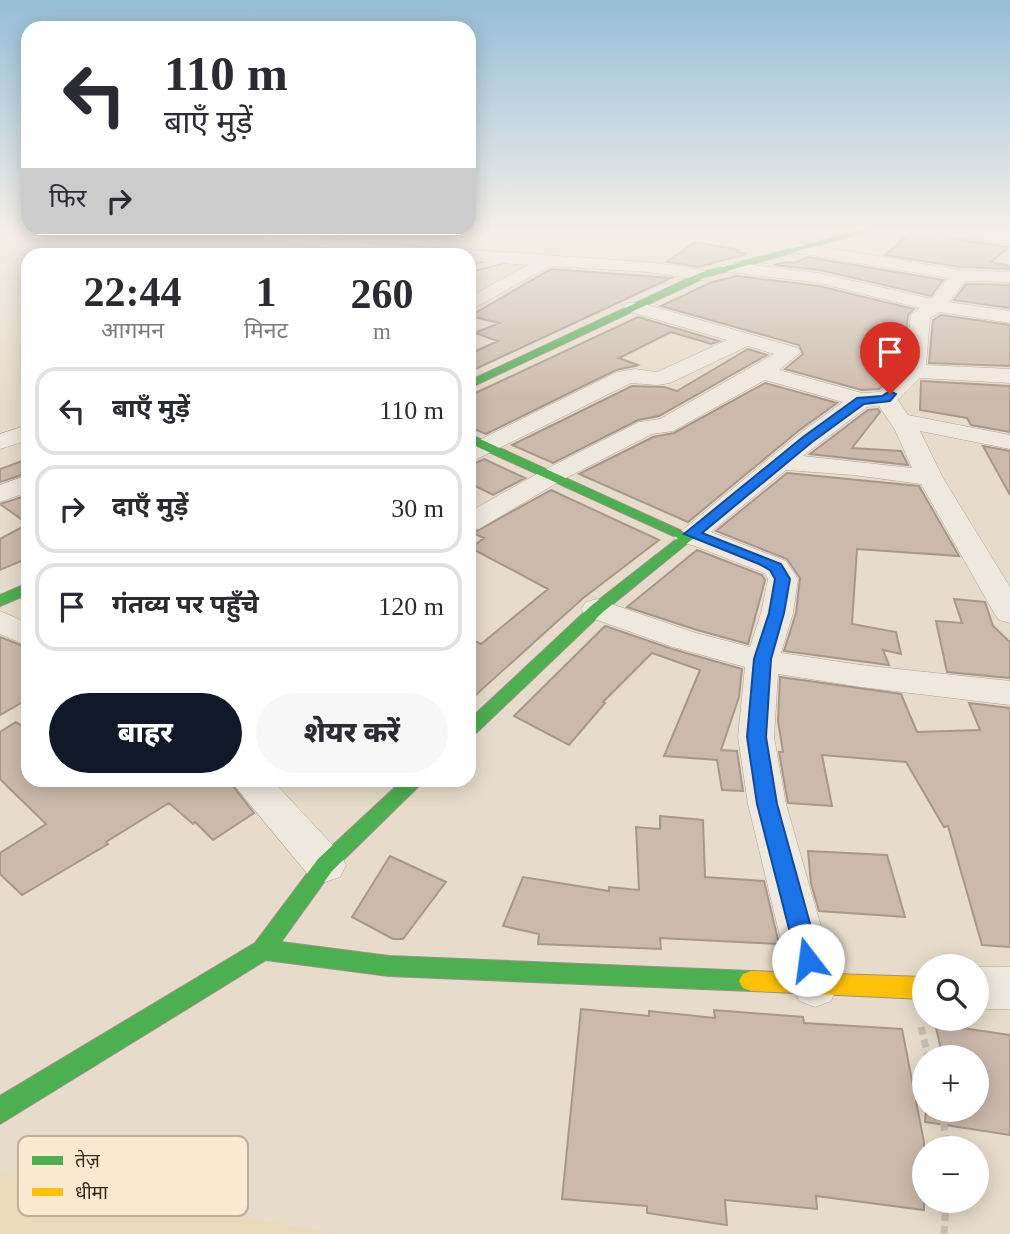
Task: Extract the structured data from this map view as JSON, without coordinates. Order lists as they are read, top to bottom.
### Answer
{
  "legend": ["तेज़", "धीमा"],
  "page": {
    "turn": ["110 m", "बाएँ मुड़ें"],
    "then": "फिर",
    "eta": [
      "22:44",
      "आगमन",
      "1",
      "मिनट",
      "260",
      "m"
    ],
    "list": [
      {
        "name": "बाएँ मुड़ें",
        "value": "110 m"
      },
      {
        "name": "दाएँ मुड़ें",
        "value": "30 m"
      },
      {
        "name": "गंतव्य पर पहुँचे",
        "value": "120 m"
      }
    ],
    "buttons": ["बाहर", "शेयर करें"],
    "map_buttons": ["+", "−"]
  }
}
